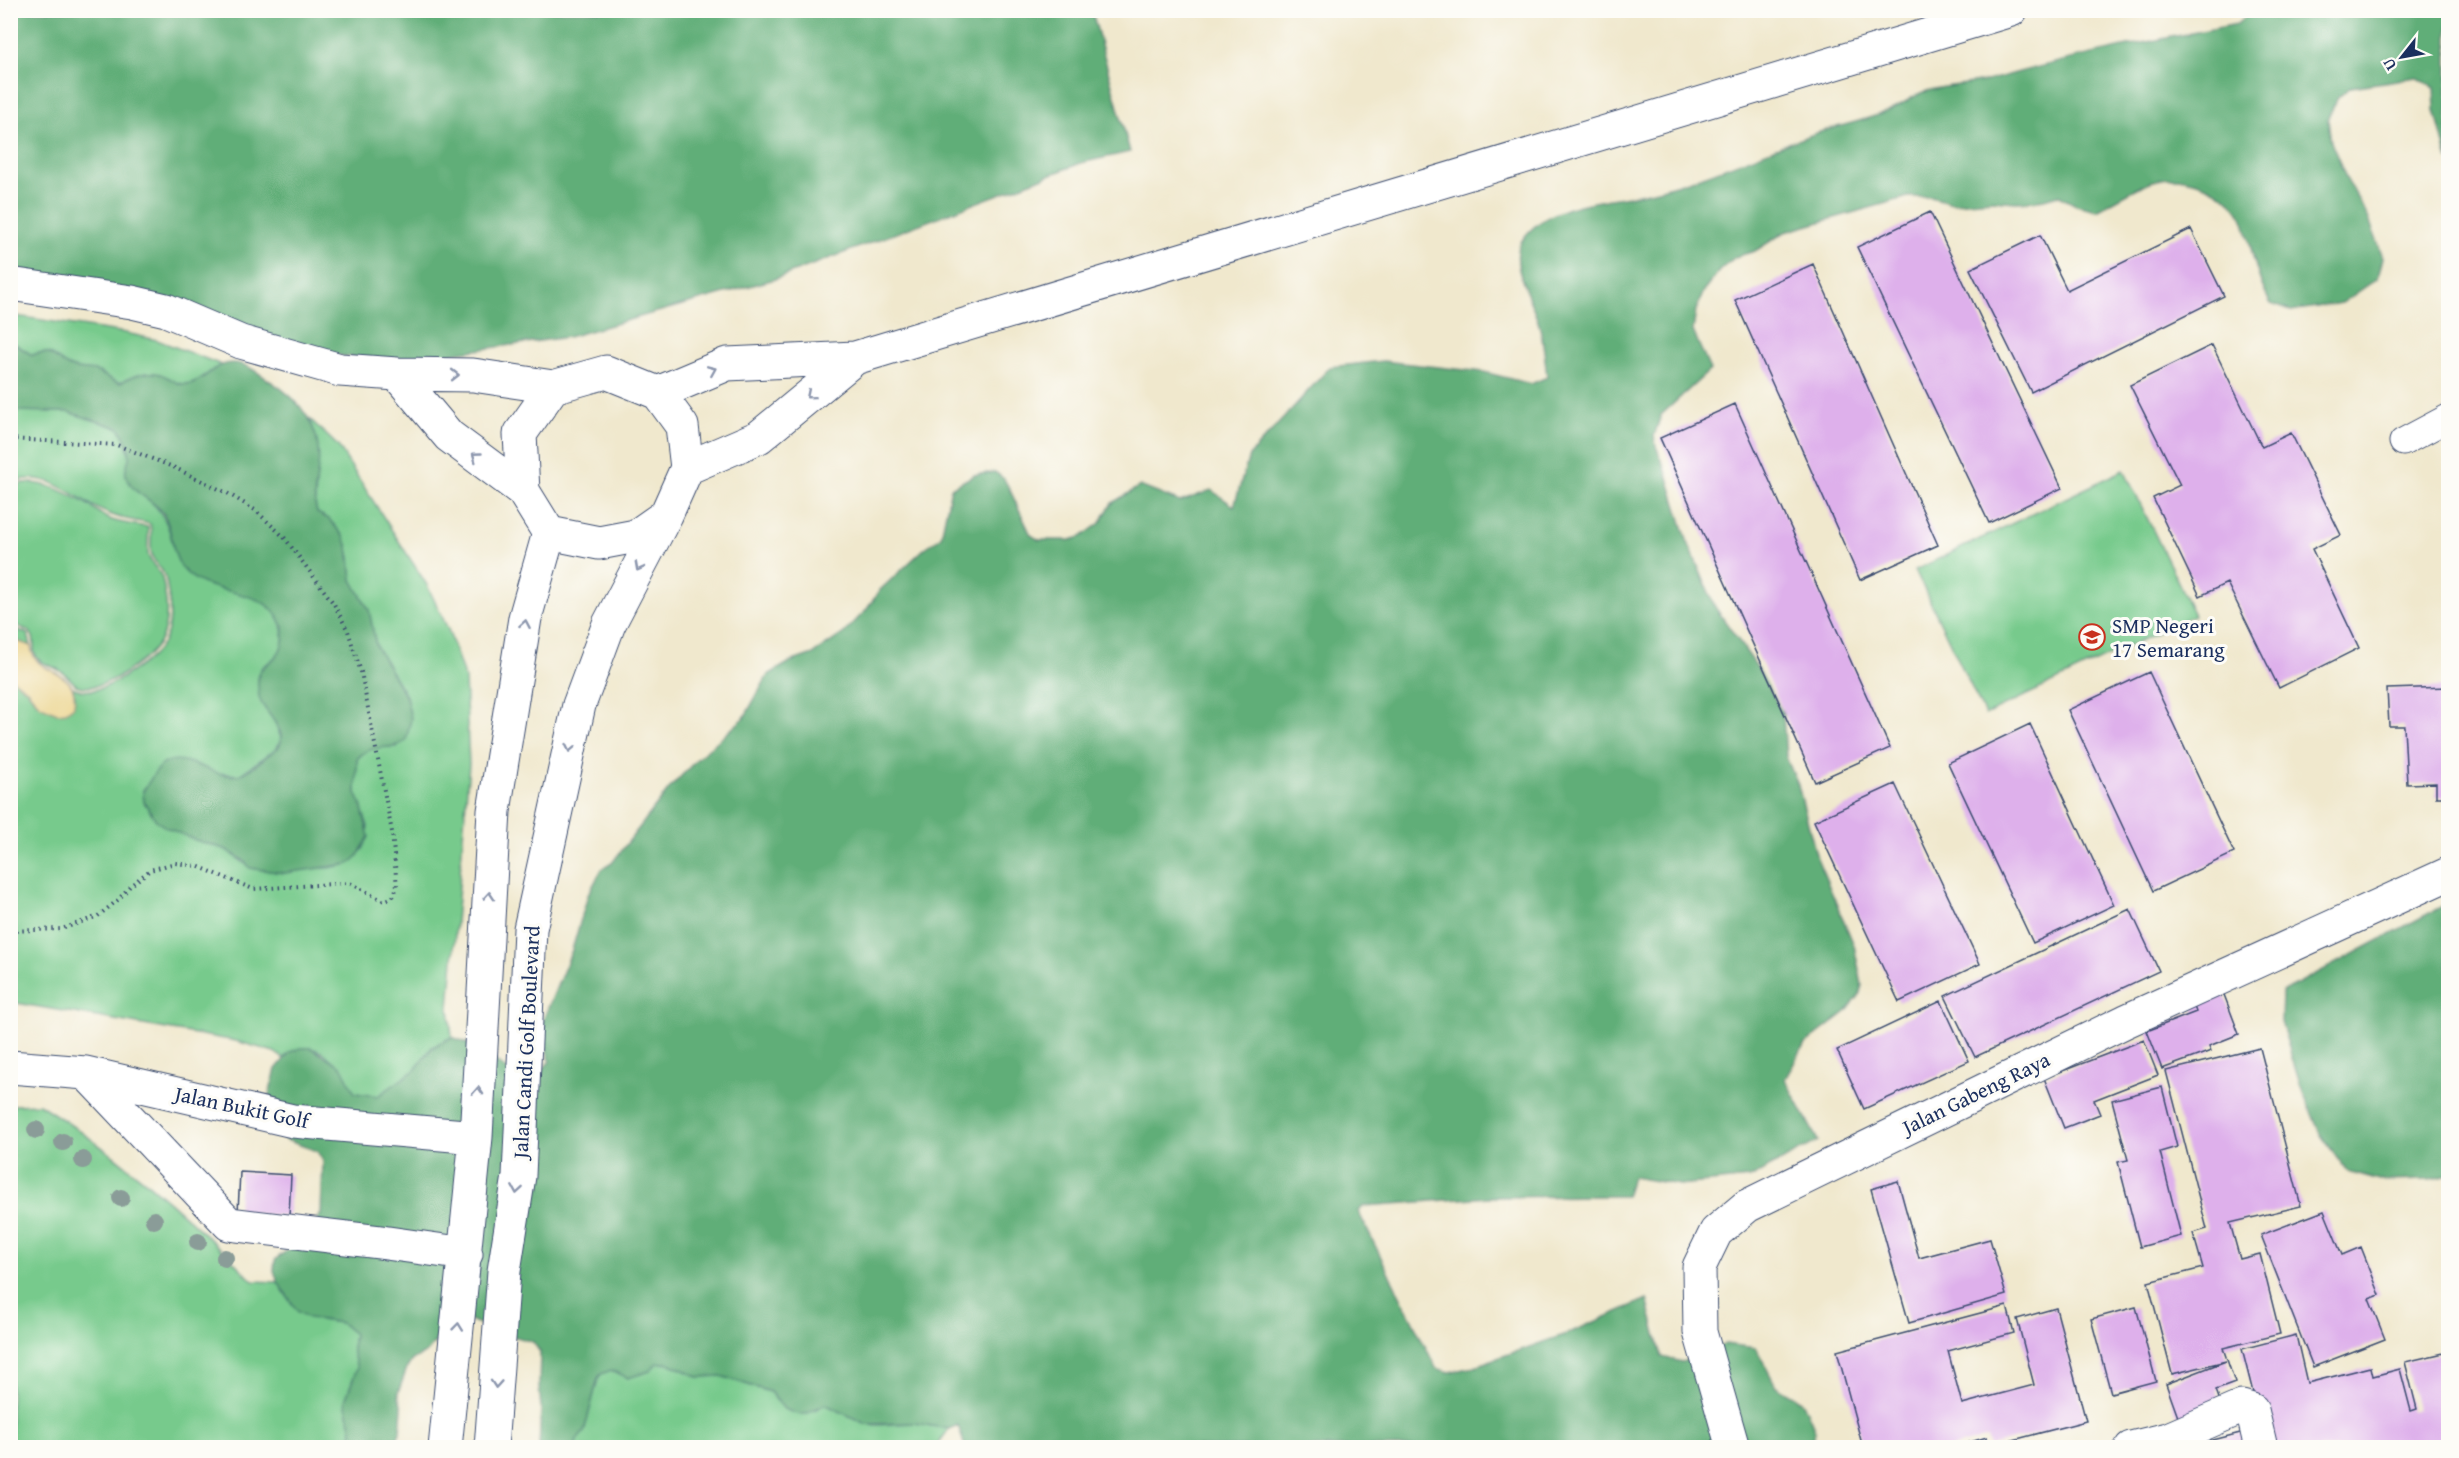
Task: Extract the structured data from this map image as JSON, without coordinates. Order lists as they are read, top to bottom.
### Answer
{
  "streets": {
    "street": ["Jalan Candi Golf Boulevard", "Jalan Gabeng Raya", "Jalan Bukit Golf"]
  },
  "places": {
    "school or university": ["SMP Negeri 17 Semarang"]
  },
  "north": "bottom left"
}
